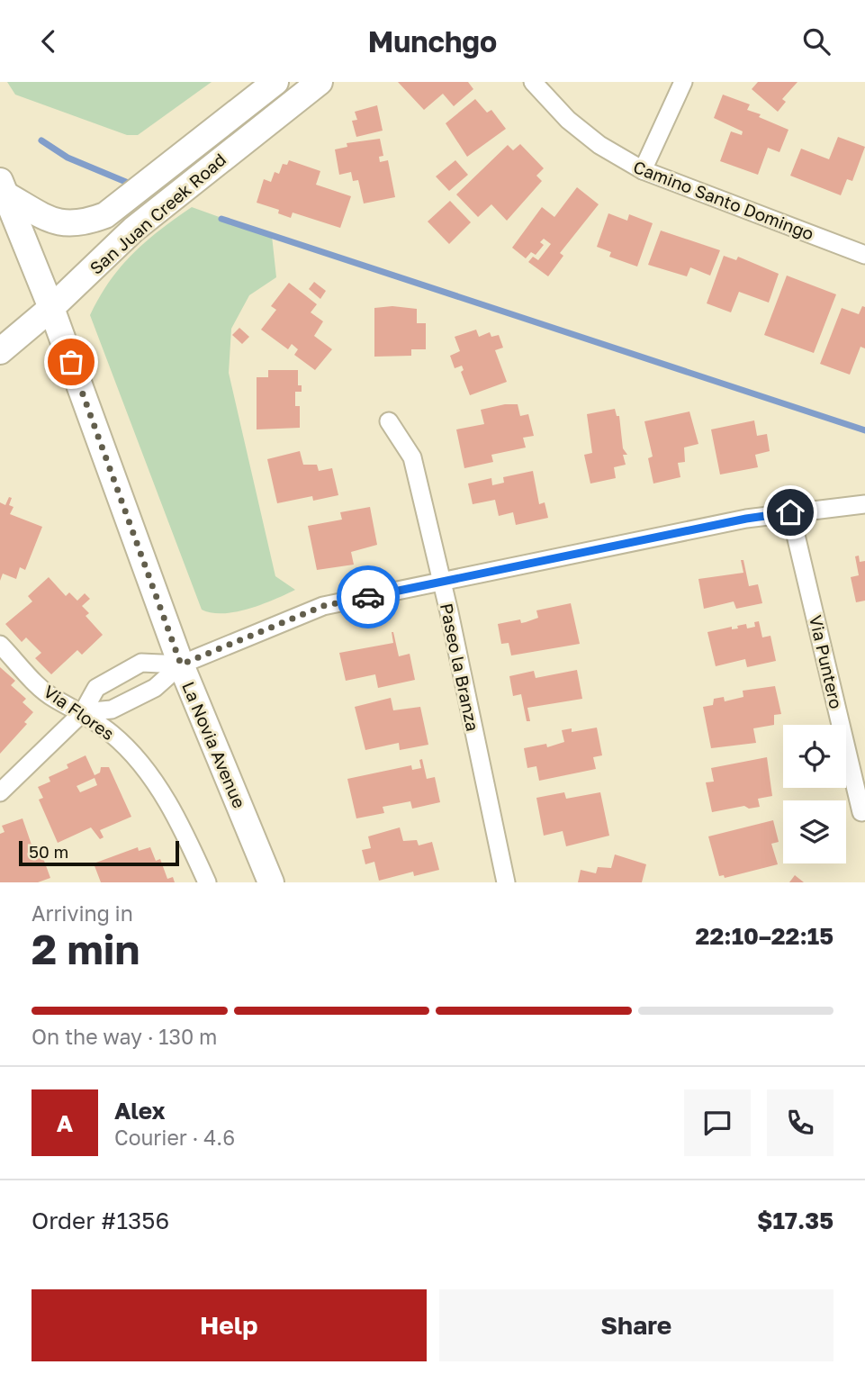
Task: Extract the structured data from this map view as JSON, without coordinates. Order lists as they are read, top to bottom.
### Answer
{
  "streets": {
    "main road": ["San Juan Creek Road", "La Novia Avenue"],
    "street": [
      "Camino Santo Domingo",
      "Via Puntero",
      "Paseo la Branza",
      "Via Flores"
    ]
  },
  "crossings": [
    ["San Juan Creek Road", "La Novia Avenue"]
  ],
  "scale_bar": "50 m",
  "page": {
    "header": "Munchgo",
    "scale": "50 m",
    "heading": ["2 min", "Arriving in", "22:10–22:15"],
    "panel": [
      "Alex",
      "Courier · 4.6",
      "Order #1356",
      "$17.35"
    ],
    "bar": "On the way · 130 m",
    "round": "A",
    "buttons": ["Help", "Share"]
  }
}
